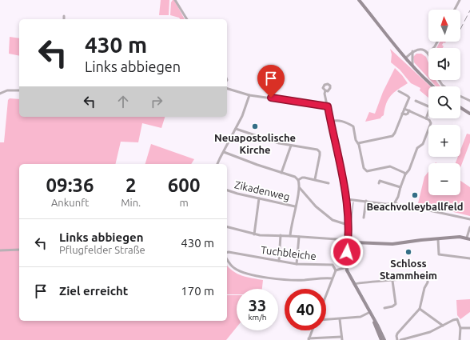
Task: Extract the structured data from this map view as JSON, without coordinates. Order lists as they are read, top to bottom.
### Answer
{
  "streets": {
    "street": ["Zikadenweg", "Tuchbleiche"]
  },
  "places": ["Neuapostolische Kirche", "Beachvolleyballfeld", "Schloss Stammheim"],
  "north": "top",
  "page": {
    "map_buttons": ["+", "−"],
    "turn": ["430 m", "Links abbiegen"],
    "eta": [
      "09:36",
      "Ankunft",
      "2",
      "Min.",
      "600",
      "m"
    ],
    "list": [
      {
        "name": "Links abbiegen",
        "note": "Pflugfelder Straße",
        "value": "430 m"
      },
      {
        "name": "Ziel erreicht",
        "value": "170 m"
      }
    ],
    "speed": "33 km/h",
    "limit": "40"
  }
}
